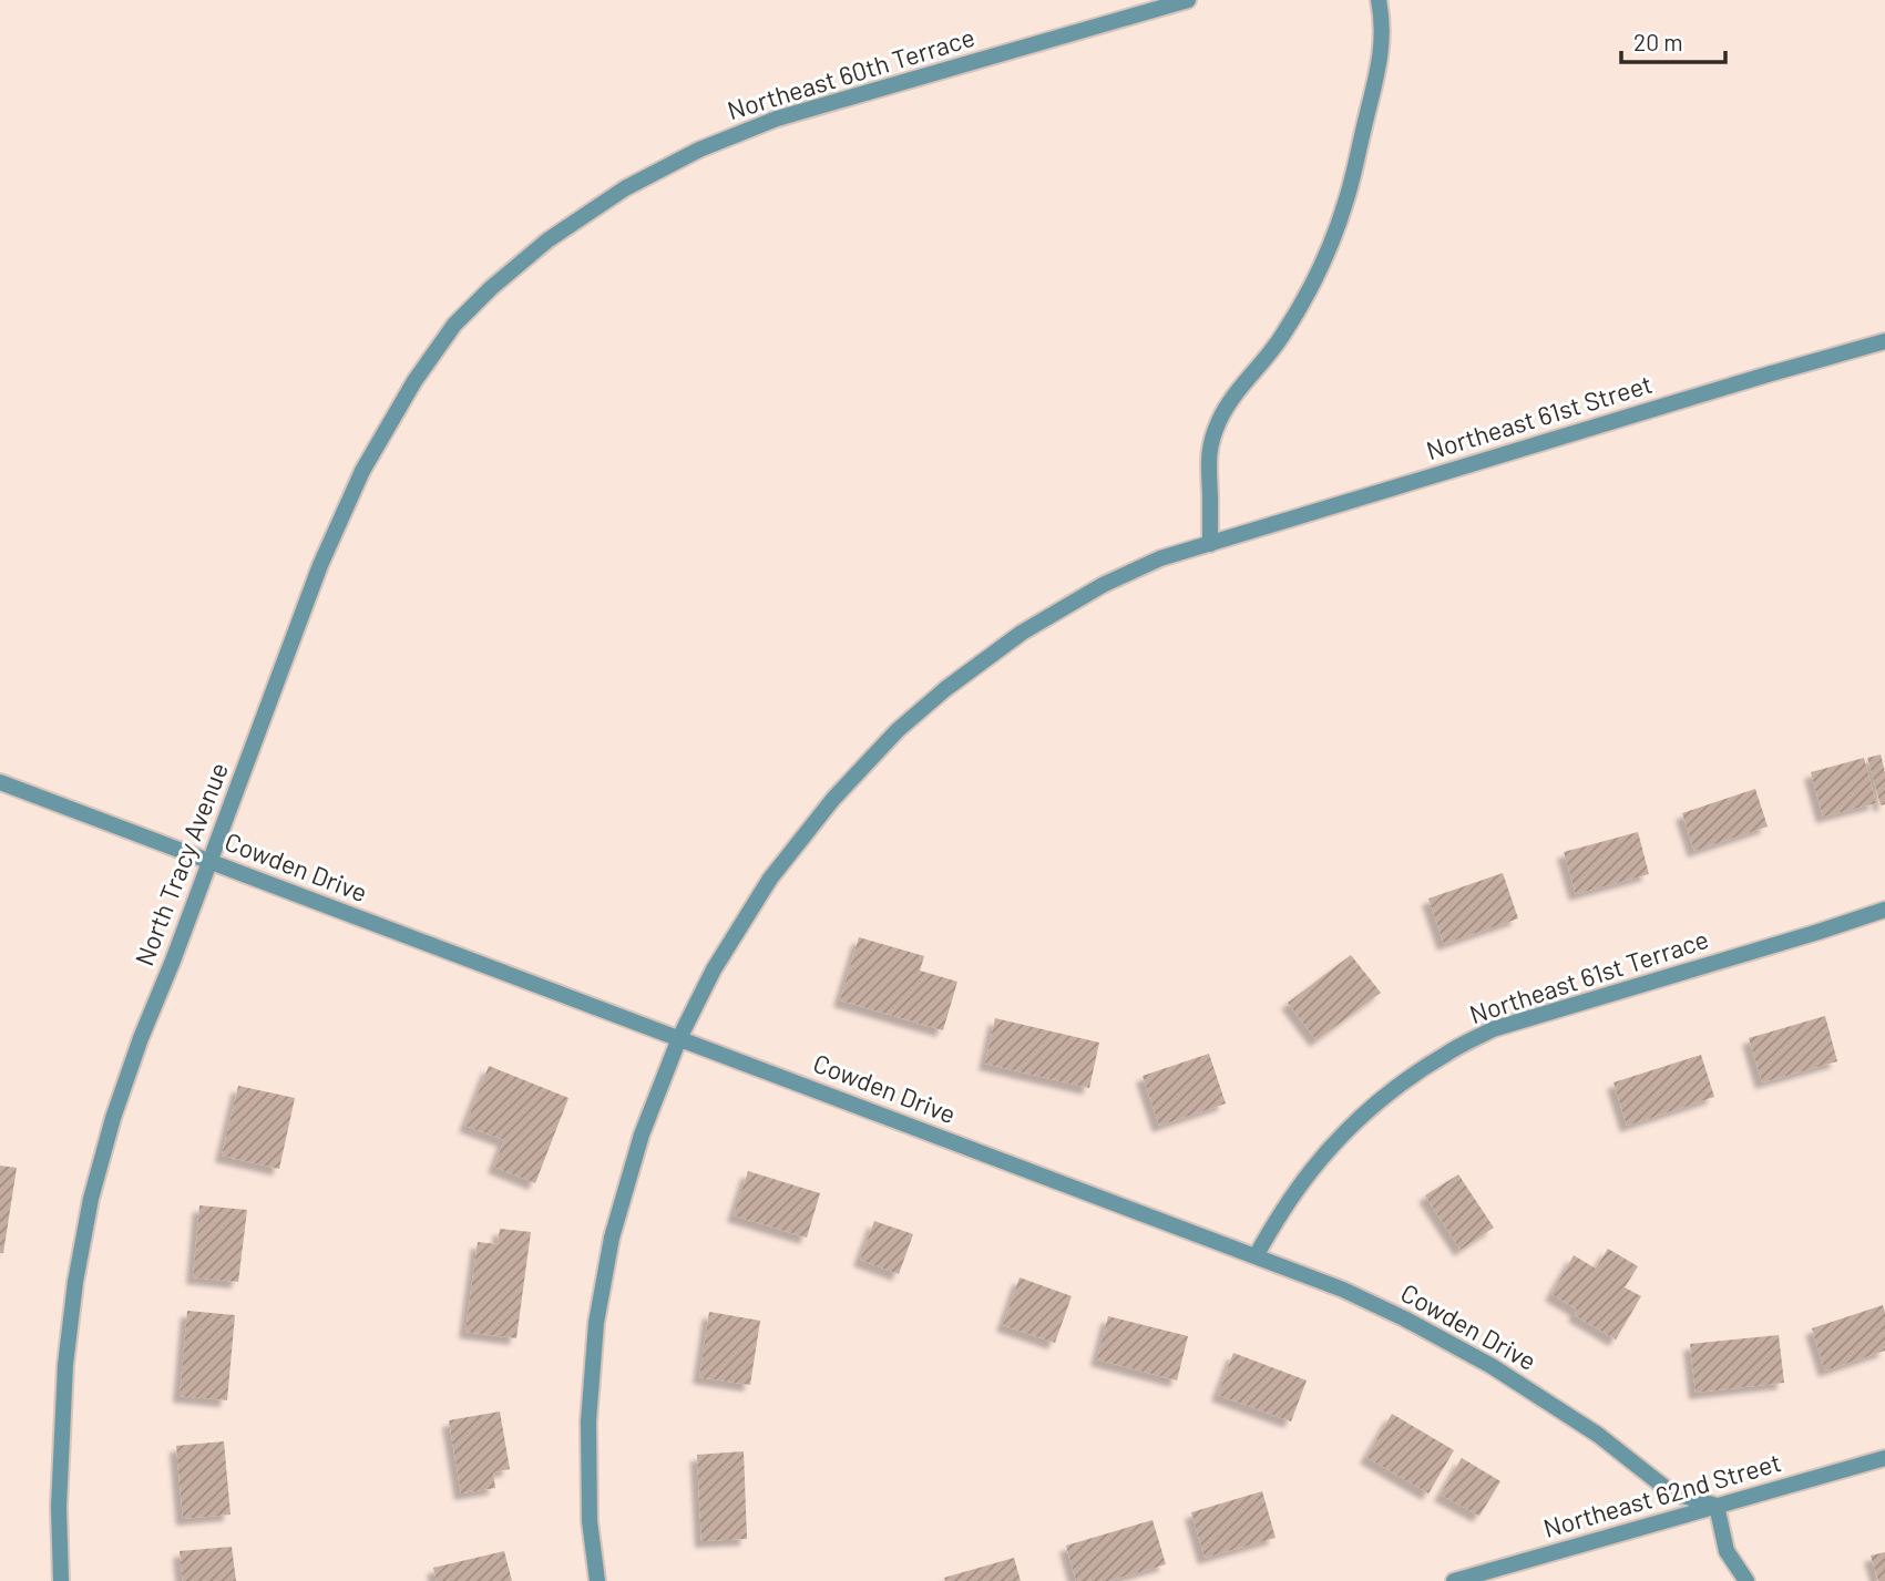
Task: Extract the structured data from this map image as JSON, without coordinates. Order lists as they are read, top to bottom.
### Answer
{
  "streets": {
    "street": [
      "Northeast 60th Terrace",
      "Northeast 61st Street",
      "North Tracy Avenue",
      "Cowden Drive",
      "Northeast 61st Terrace",
      "Northeast 62nd Street"
    ]
  },
  "crossings": [
    ["Northeast 60th Terrace", "North Tracy Avenue"],
    ["Northeast 61st Street", "Cowden Drive"],
    ["North Tracy Avenue", "Cowden Drive"],
    ["Cowden Drive", "Northeast 61st Terrace"],
    ["Cowden Drive", "Northeast 62nd Street"]
  ],
  "scale_bar": "20 m"
}
